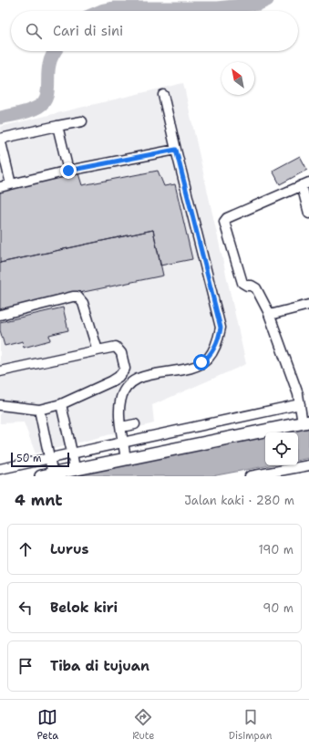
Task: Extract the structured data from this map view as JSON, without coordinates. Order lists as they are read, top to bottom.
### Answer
{
  "scale_bar": "50 m",
  "north": "top left",
  "page": {
    "search": "Cari di sini",
    "scale": "50 m",
    "heading": ["4 mnt", "Jalan kaki · 280 m"],
    "list": [
      ["Lurus", "190 m"],
      ["Belok kiri", "90 m"],
      "Tiba di tujuan"
    ],
    "nav": ["Peta", "Rute", "Disimpan"]
  }
}
